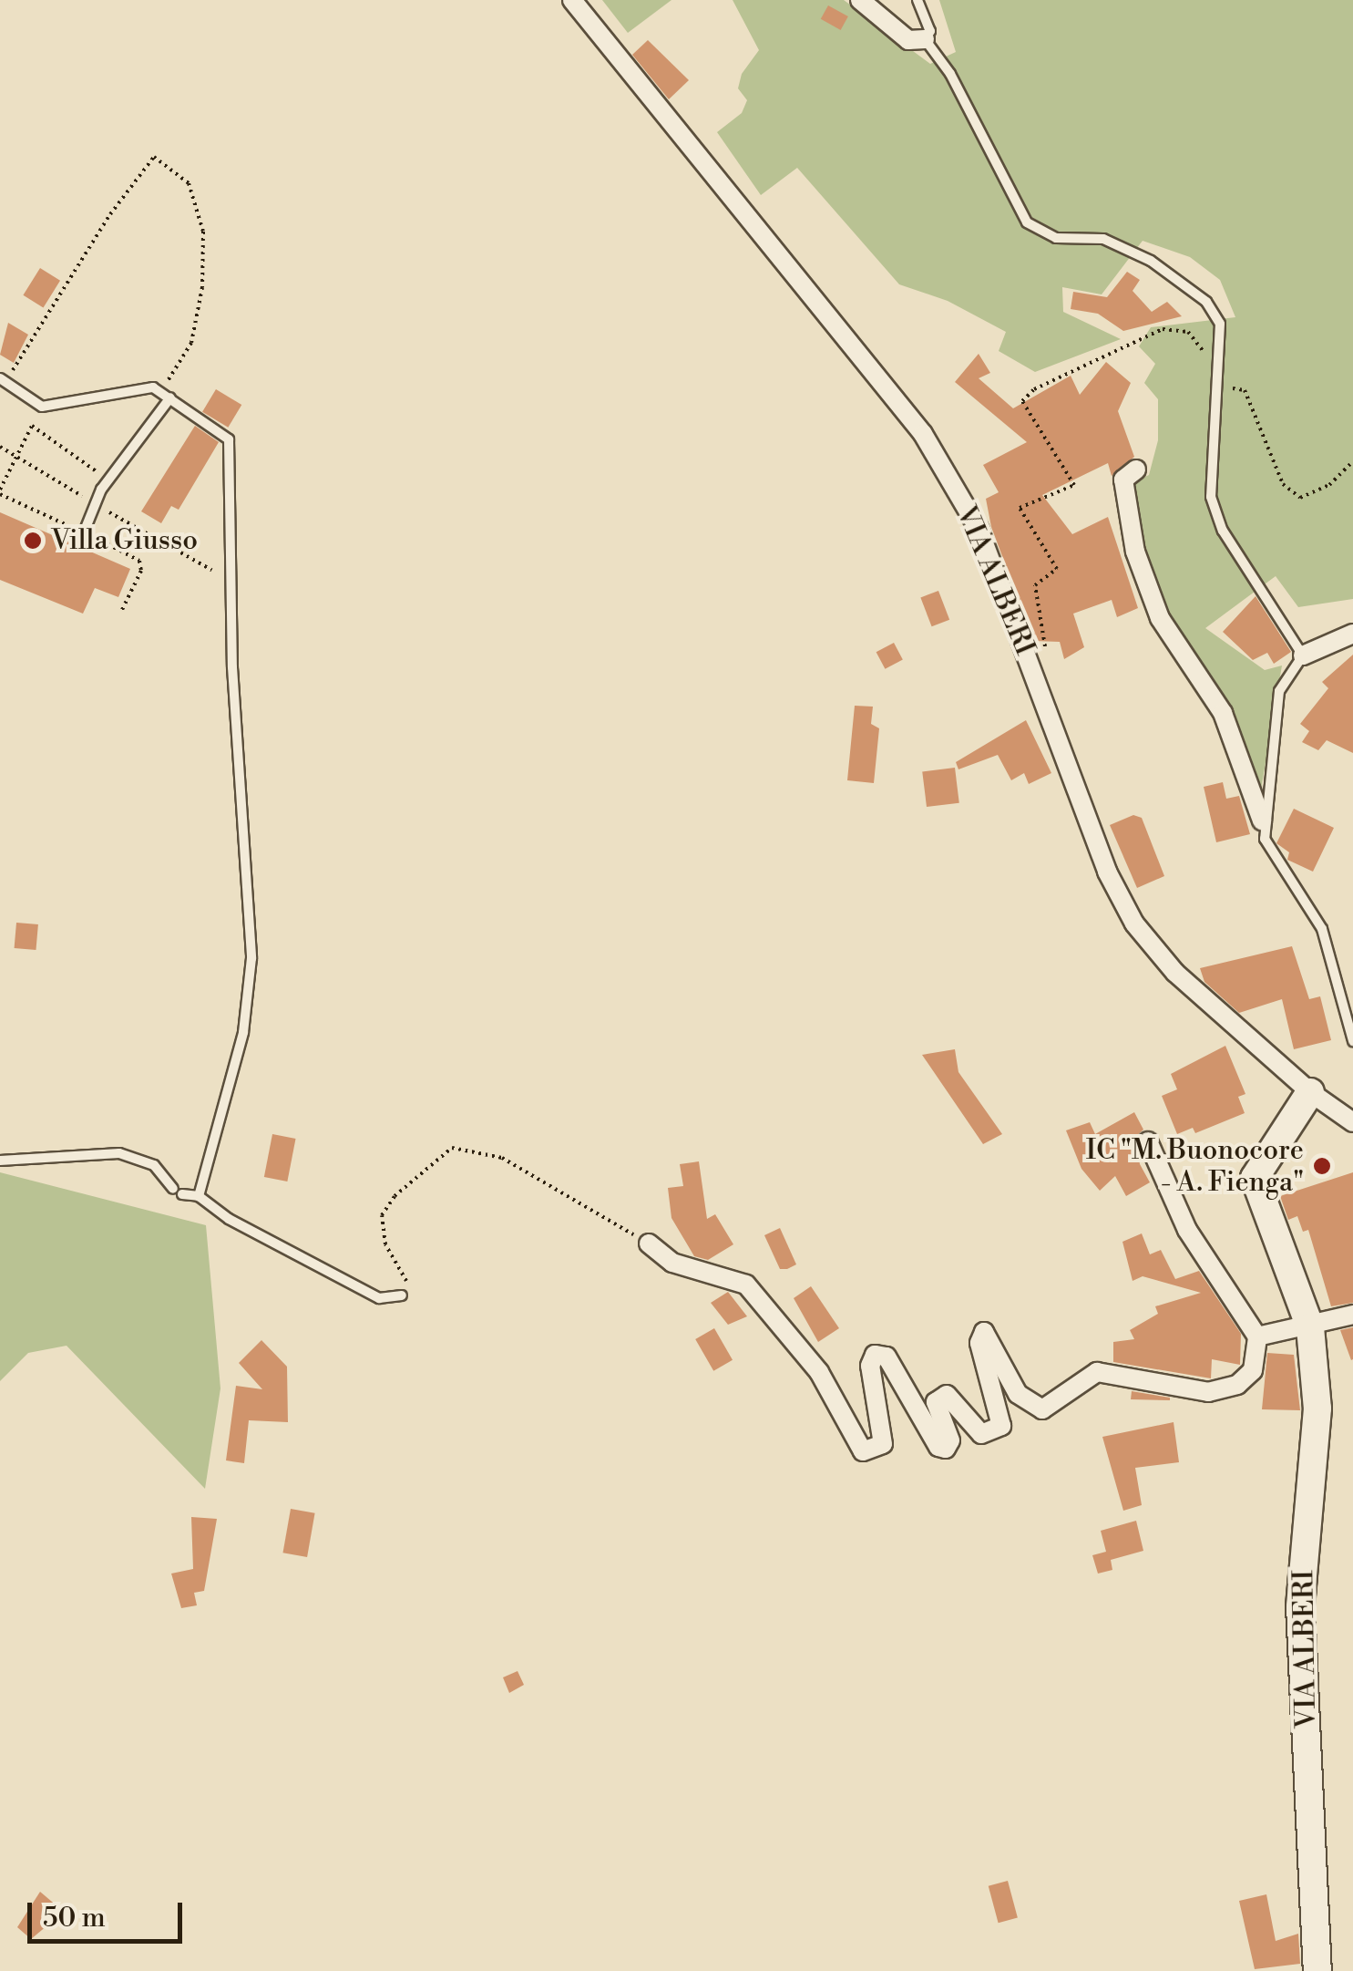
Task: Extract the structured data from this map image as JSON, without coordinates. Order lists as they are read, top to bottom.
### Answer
{
  "streets": {
    "street": ["VIA ALBERI"]
  },
  "places": ["Villa Giusso", "IC \"M. Buonocore - A. Fienga\""],
  "scale_bar": "50 m"
}
